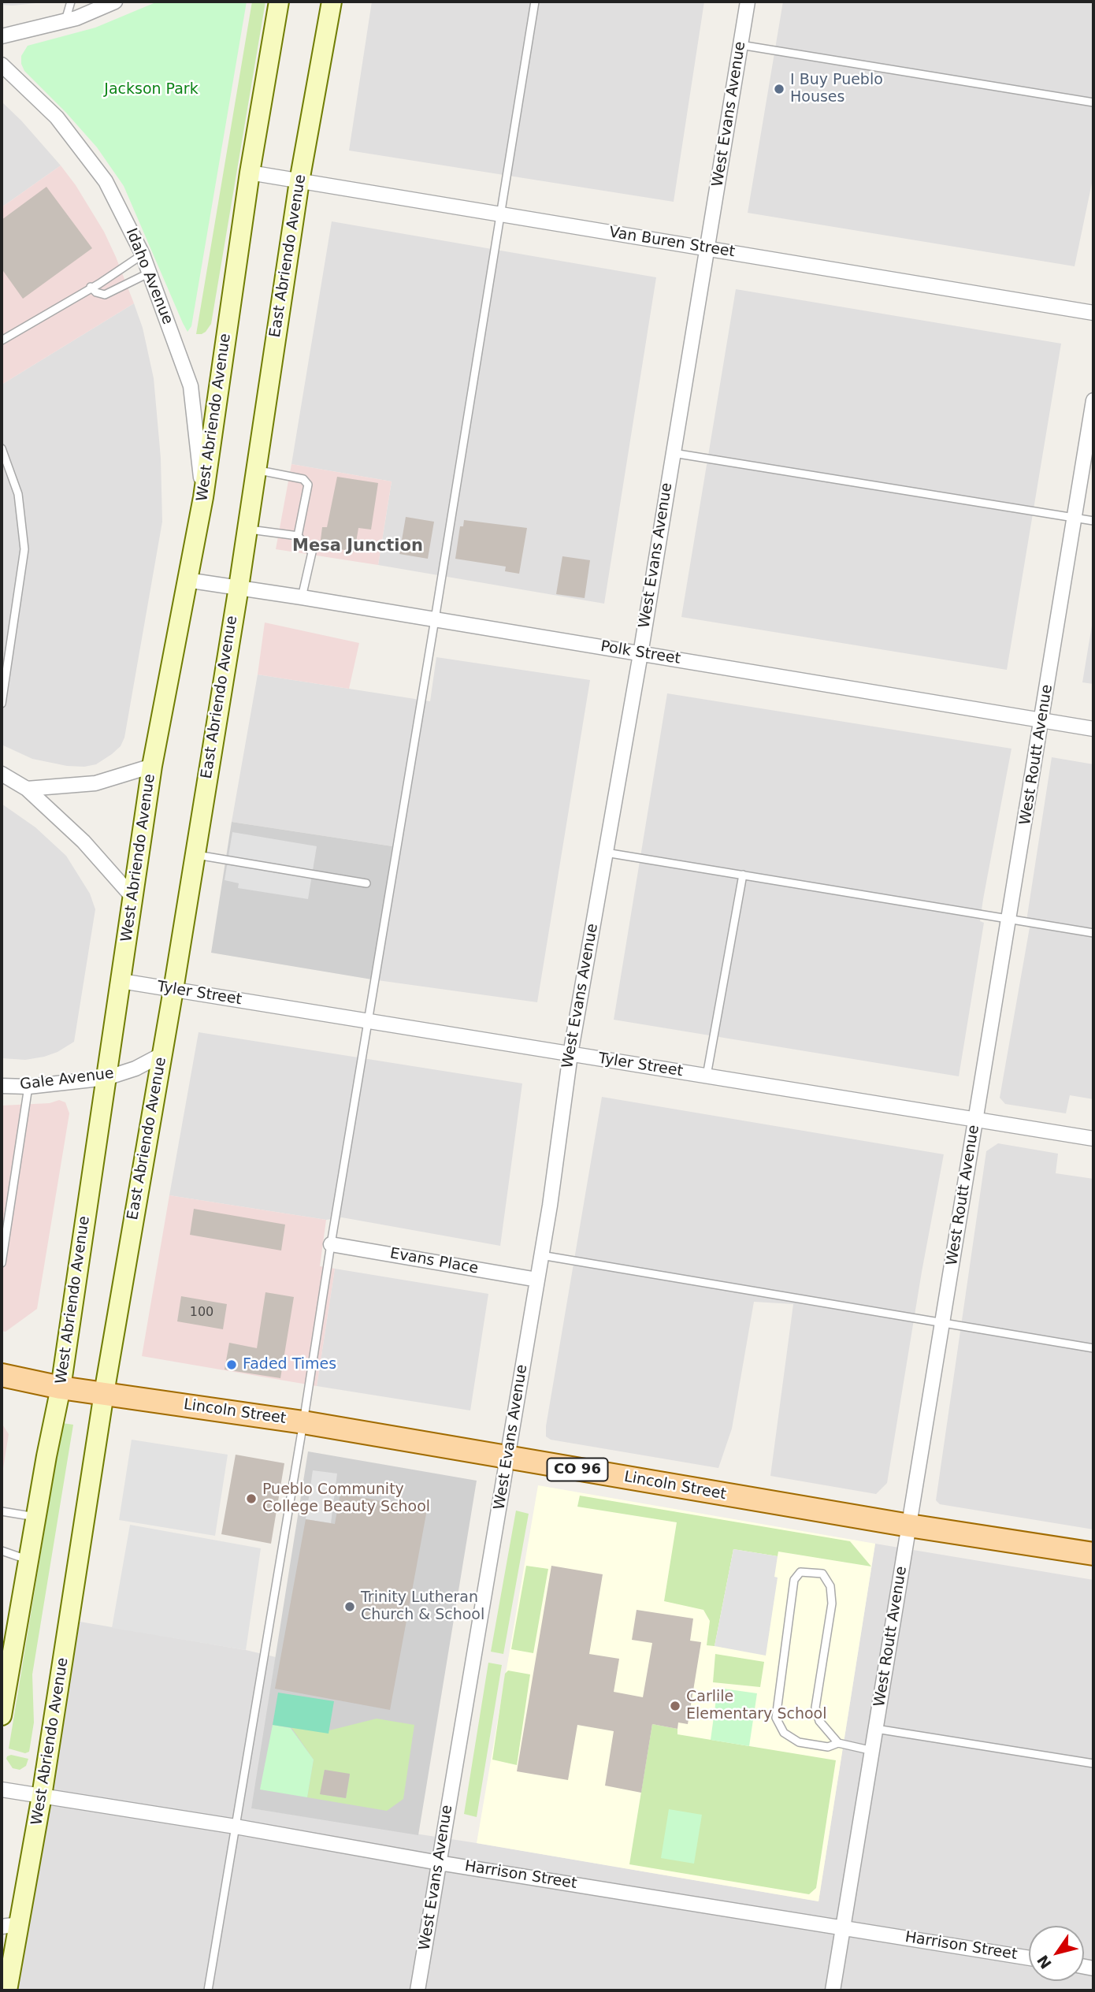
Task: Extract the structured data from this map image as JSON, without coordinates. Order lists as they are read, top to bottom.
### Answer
{
  "streets": {
    "main road": [
      "East Abriendo Avenue",
      "West Abriendo Avenue",
      "Lincoln Street",
      "CO 96"
    ],
    "street": [
      "West Evans Avenue",
      "Van Buren Street",
      "Idaho Avenue",
      "Polk Street",
      "West Routt Avenue",
      "Tyler Street",
      "Gale Avenue",
      "Evans Place",
      "Harrison Street"
    ]
  },
  "crossings": [
    ["West Evans Avenue", "Van Buren Street"],
    ["West Evans Avenue", "Polk Street"],
    ["West Evans Avenue", "Tyler Street"],
    ["West Evans Avenue", "Evans Place"],
    ["West Evans Avenue", "Lincoln Street"],
    ["West Evans Avenue", "Harrison Street"],
    ["Van Buren Street", "East Abriendo Avenue"],
    ["Van Buren Street", "West Abriendo Avenue"],
    ["East Abriendo Avenue", "West Abriendo Avenue"],
    ["East Abriendo Avenue", "Polk Street"],
    ["East Abriendo Avenue", "Tyler Street"],
    ["East Abriendo Avenue", "Gale Avenue"],
    ["East Abriendo Avenue", "Lincoln Street"],
    ["Idaho Avenue", "West Abriendo Avenue"],
    ["West Abriendo Avenue", "Polk Street"],
    ["West Abriendo Avenue", "Tyler Street"],
    ["West Abriendo Avenue", "Gale Avenue"],
    ["West Abriendo Avenue", "Lincoln Street"],
    ["West Abriendo Avenue", "CO 96"],
    ["West Abriendo Avenue", "Harrison Street"],
    ["Polk Street", "West Routt Avenue"],
    ["West Routt Avenue", "Tyler Street"],
    ["West Routt Avenue", "Lincoln Street"],
    ["West Routt Avenue", "Harrison Street"],
    ["Lincoln Street", "CO 96"]
  ],
  "districts": ["Mesa Junction"],
  "parks": ["Jackson Park"],
  "places": [
    "I Buy Pueblo Houses",
    "Faded Times",
    "Pueblo Community College Beauty School",
    "Trinity Lutheran Church & School",
    "Carlile Elementary School"
  ],
  "house_numbers": ["100"],
  "north": "bottom left"
}
